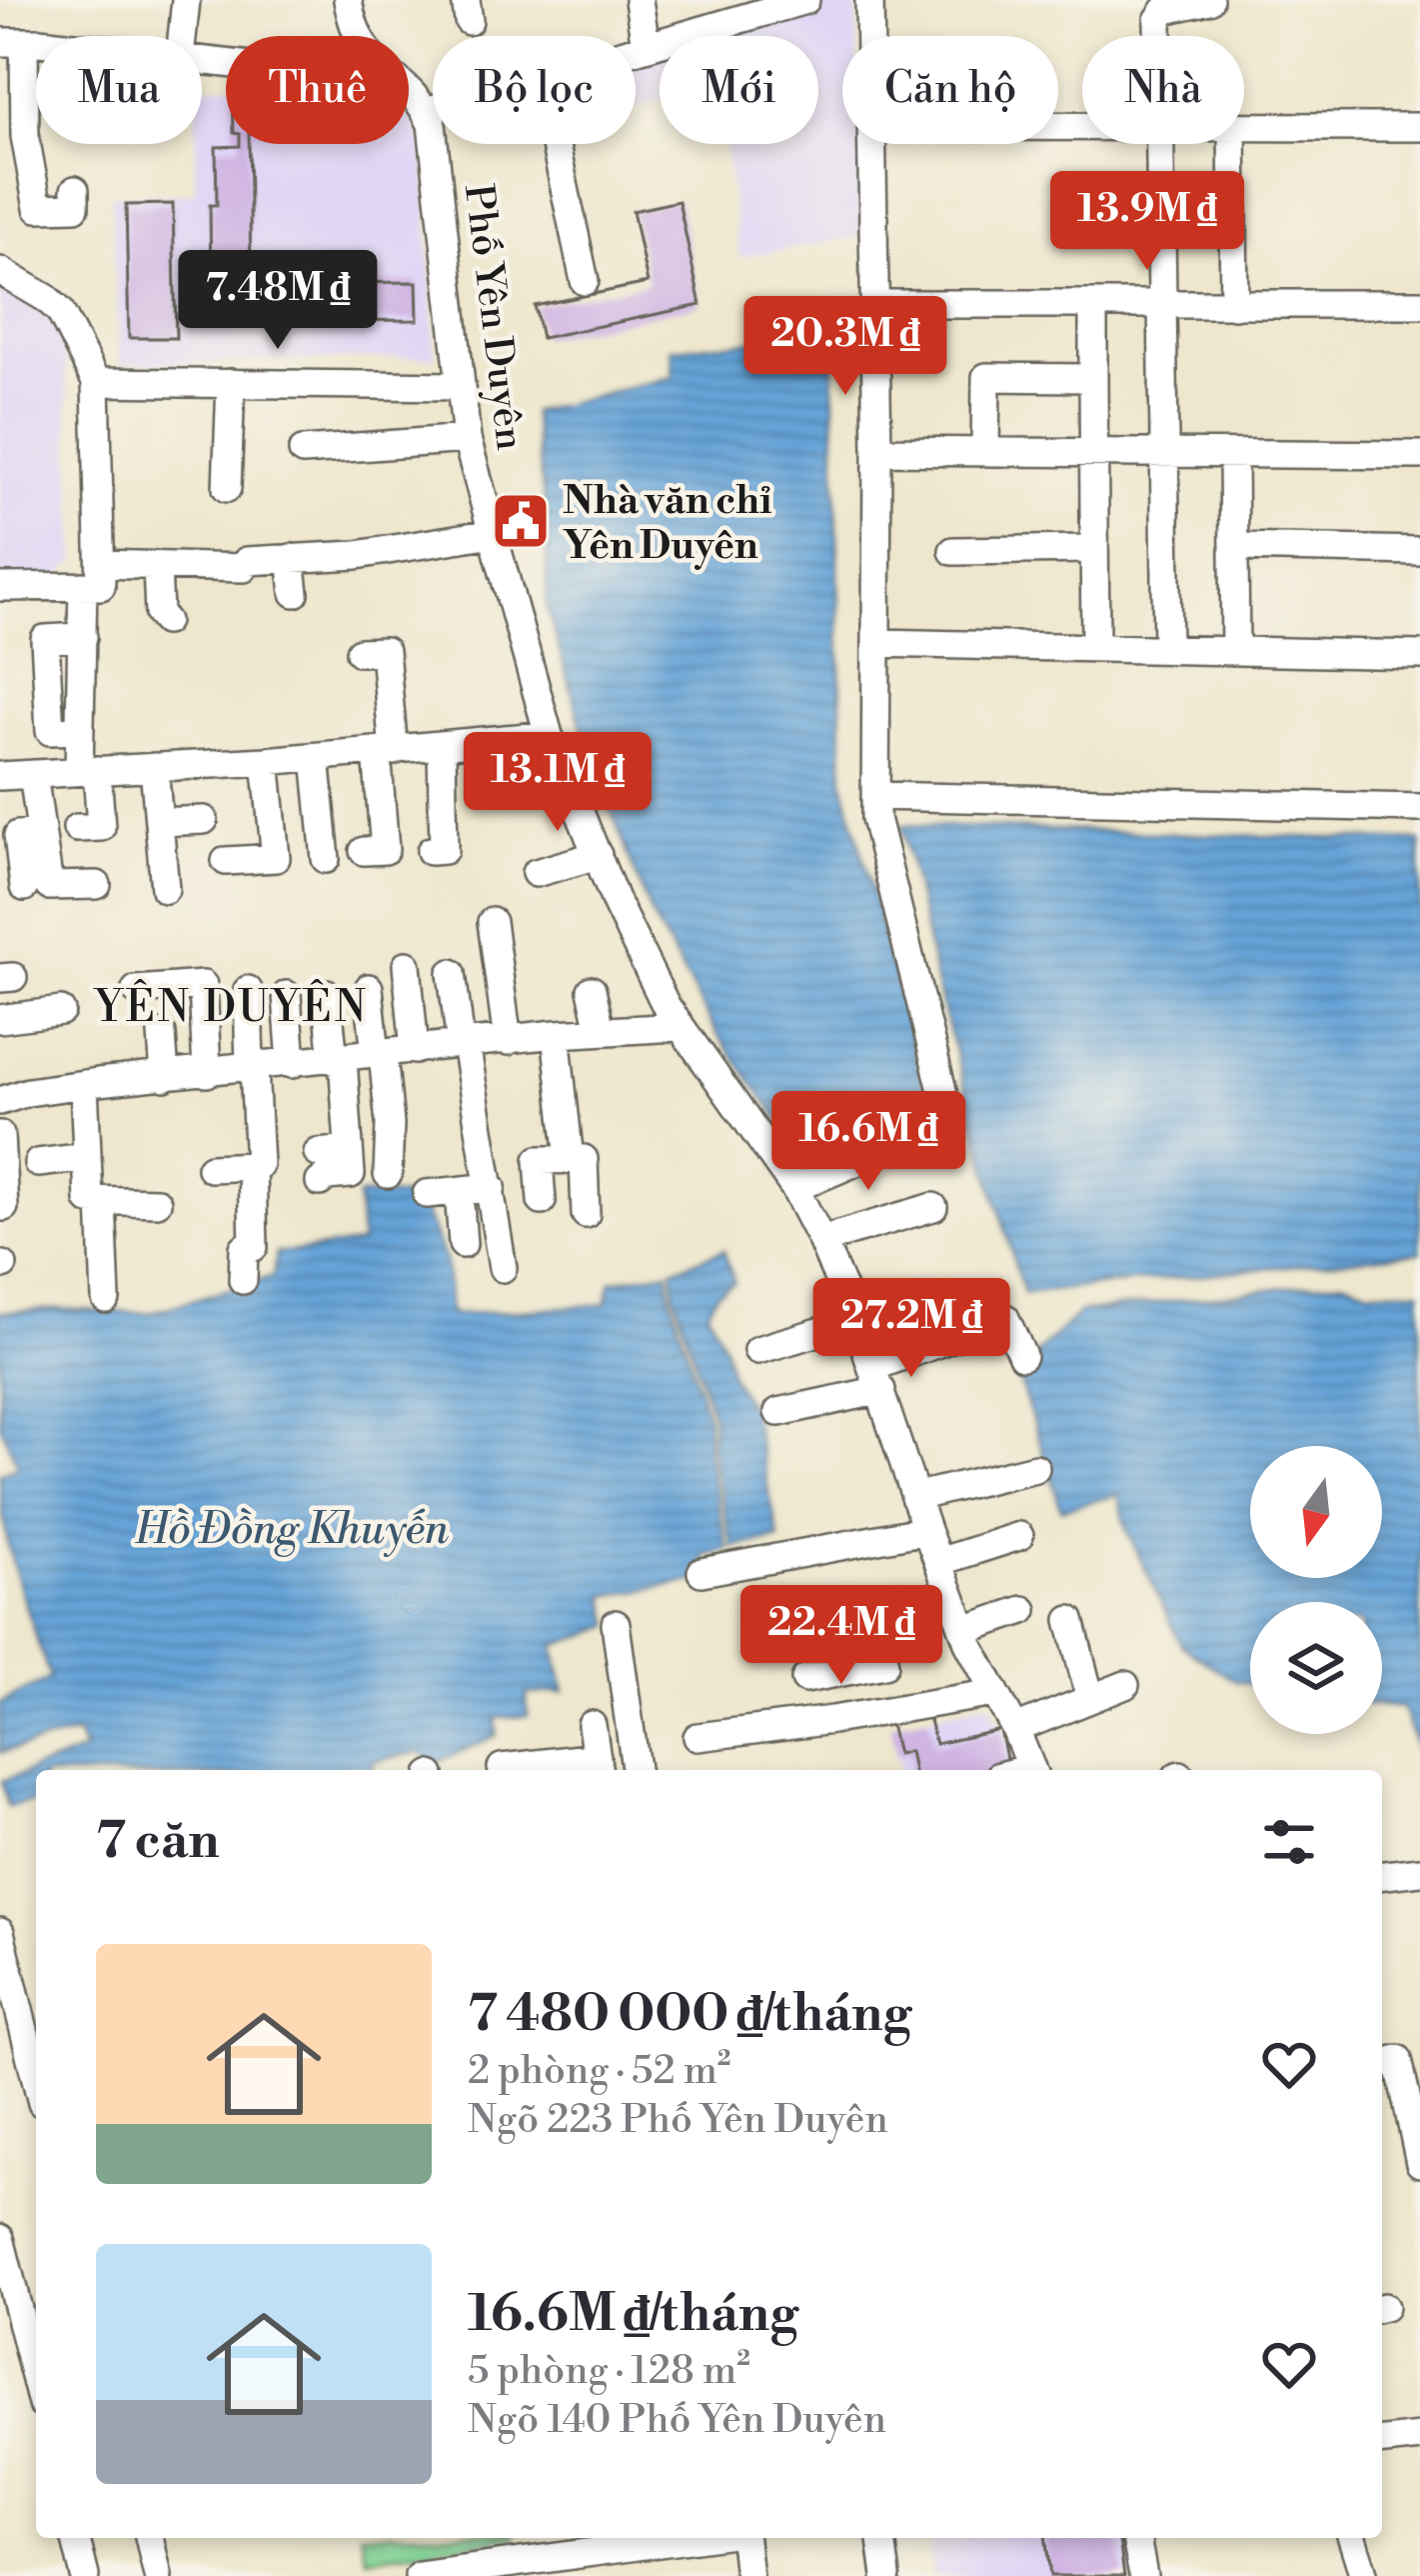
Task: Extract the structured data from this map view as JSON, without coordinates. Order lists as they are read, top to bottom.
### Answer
{
  "streets": {
    "street": ["Phố Yên Duyên"]
  },
  "districts": ["YÊN DUYÊN"],
  "water": ["Hồ Đồng Khuyến"],
  "places": {
    "public building": ["Nhà văn chỉ Yên Duyên"]
  },
  "north": "bottom",
  "page": {
    "chip": [
      "Mua",
      "Thuê",
      "Bộ lọc",
      "Mới",
      "Căn hộ",
      "Nhà"
    ],
    "price": [
      "13.9M ₫",
      "7.48M ₫",
      "20.3M ₫",
      "13.1M ₫",
      "16.6M ₫",
      "27.2M ₫",
      "22.4M ₫"
    ],
    "heading": "7 căn",
    "list": [
      {
        "name": "7 480 000 ₫/tháng",
        "note": "2 phòng · 52 m² · Ngõ 223 Phố Yên Duyên"
      },
      {
        "name": "16.6M ₫/tháng",
        "note": "5 phòng · 128 m² · Ngõ 140 Phố Yên Duyên"
      }
    ]
  }
}
